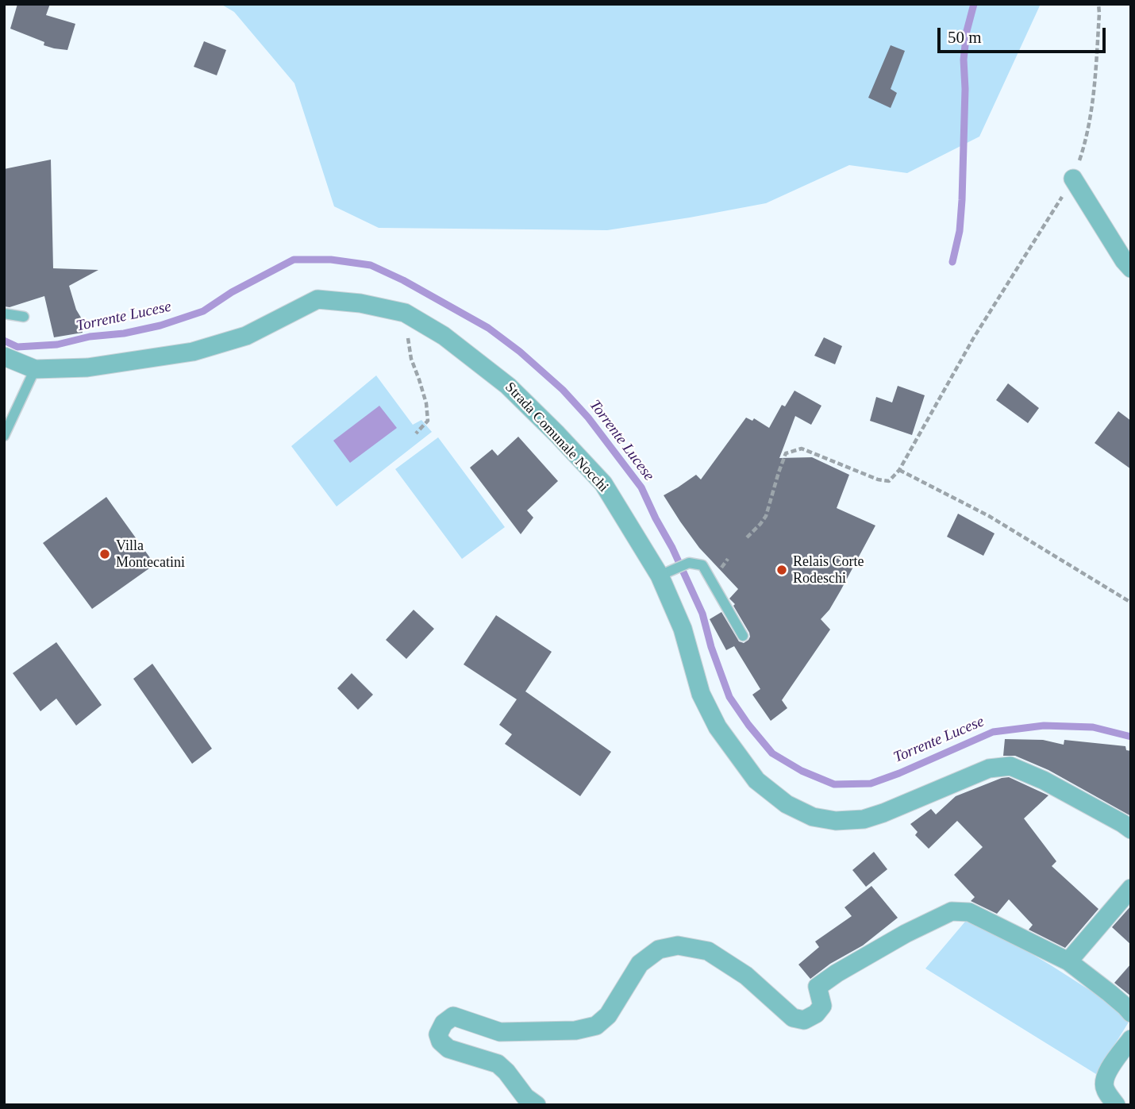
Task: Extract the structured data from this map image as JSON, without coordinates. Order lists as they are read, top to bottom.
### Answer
{
  "streets": {
    "street": ["Strada Comunale Nocchi"]
  },
  "water": ["Torrente Lucese"],
  "places": ["Villa Montecatini", "Relais Corte Rodeschi"],
  "scale_bar": "50 m"
}
